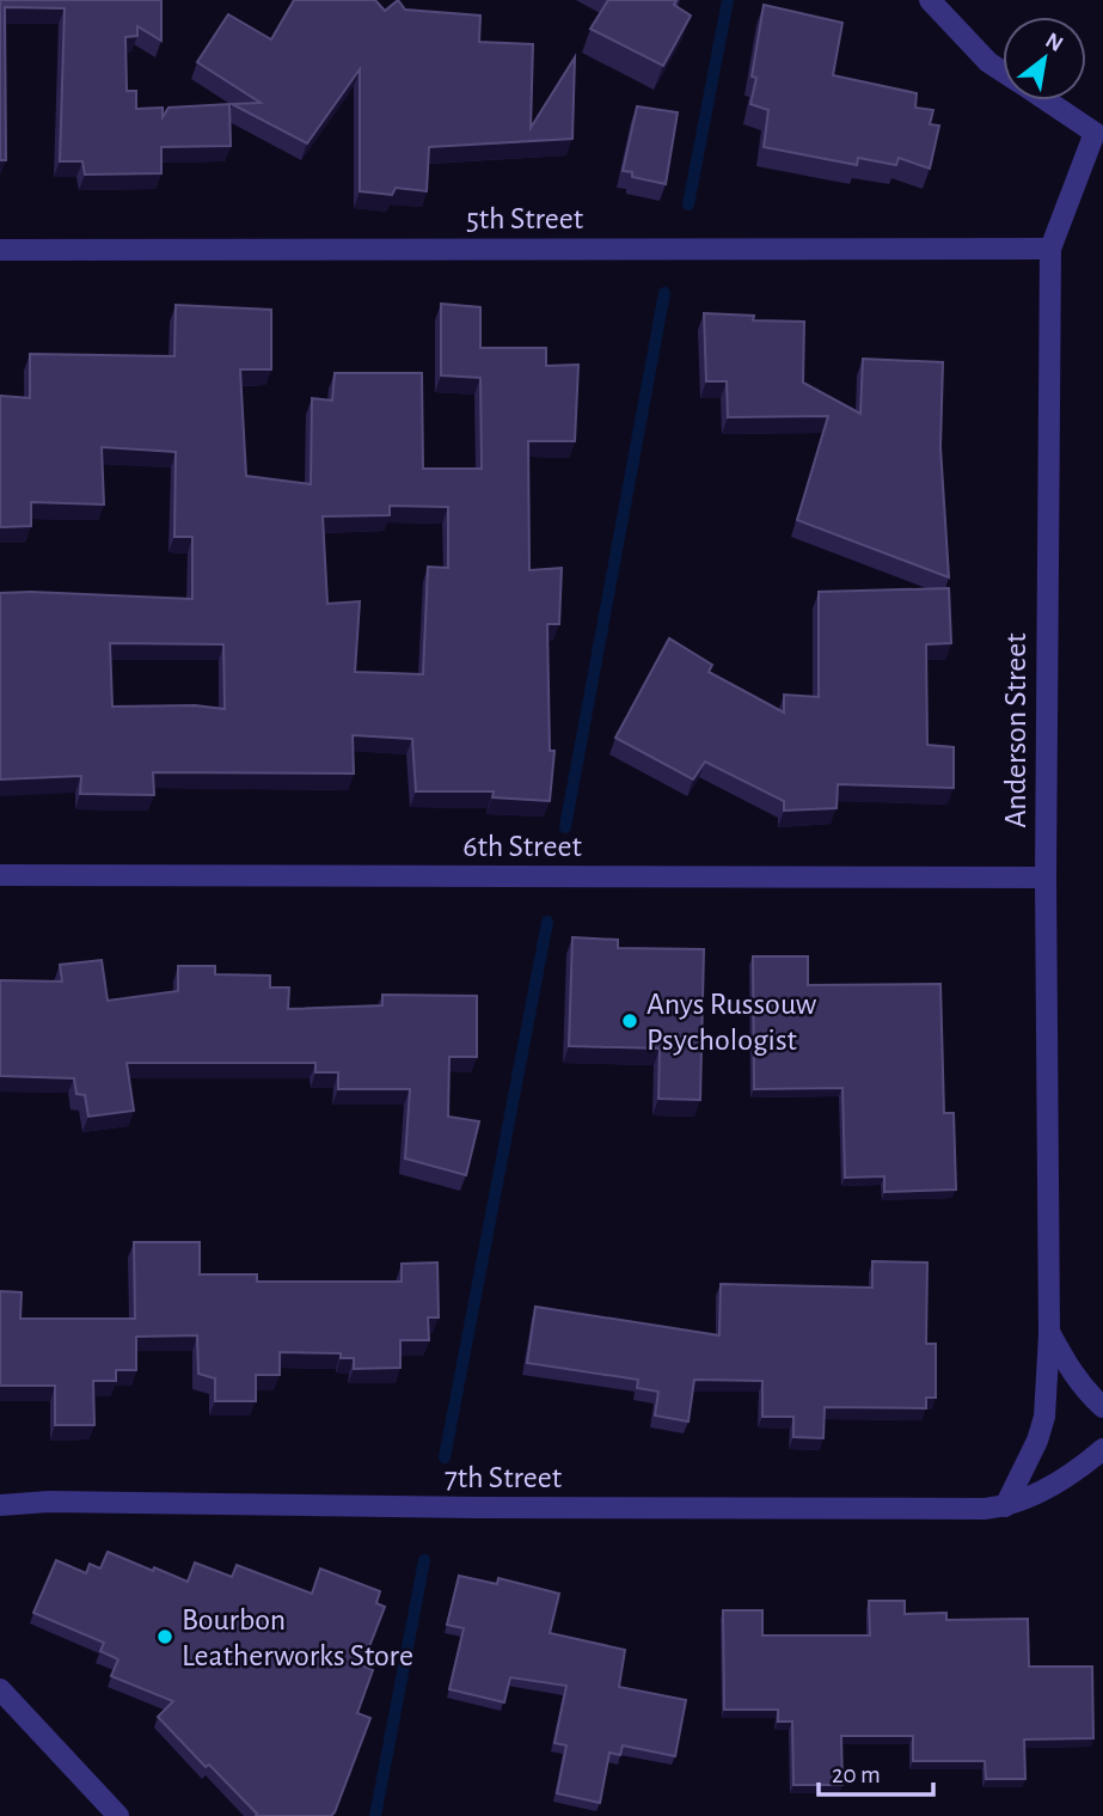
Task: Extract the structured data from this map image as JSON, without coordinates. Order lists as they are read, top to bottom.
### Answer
{
  "streets": {
    "street": [
      "5th Street",
      "Anderson Street",
      "6th Street",
      "7th Street"
    ]
  },
  "crossings": [
    ["5th Street", "Anderson Street"],
    ["Anderson Street", "6th Street"]
  ],
  "places": ["Anys Russouw Psychologist", "Bourbon Leatherworks Store"],
  "scale_bar": "20 m",
  "north": "top right"
}
